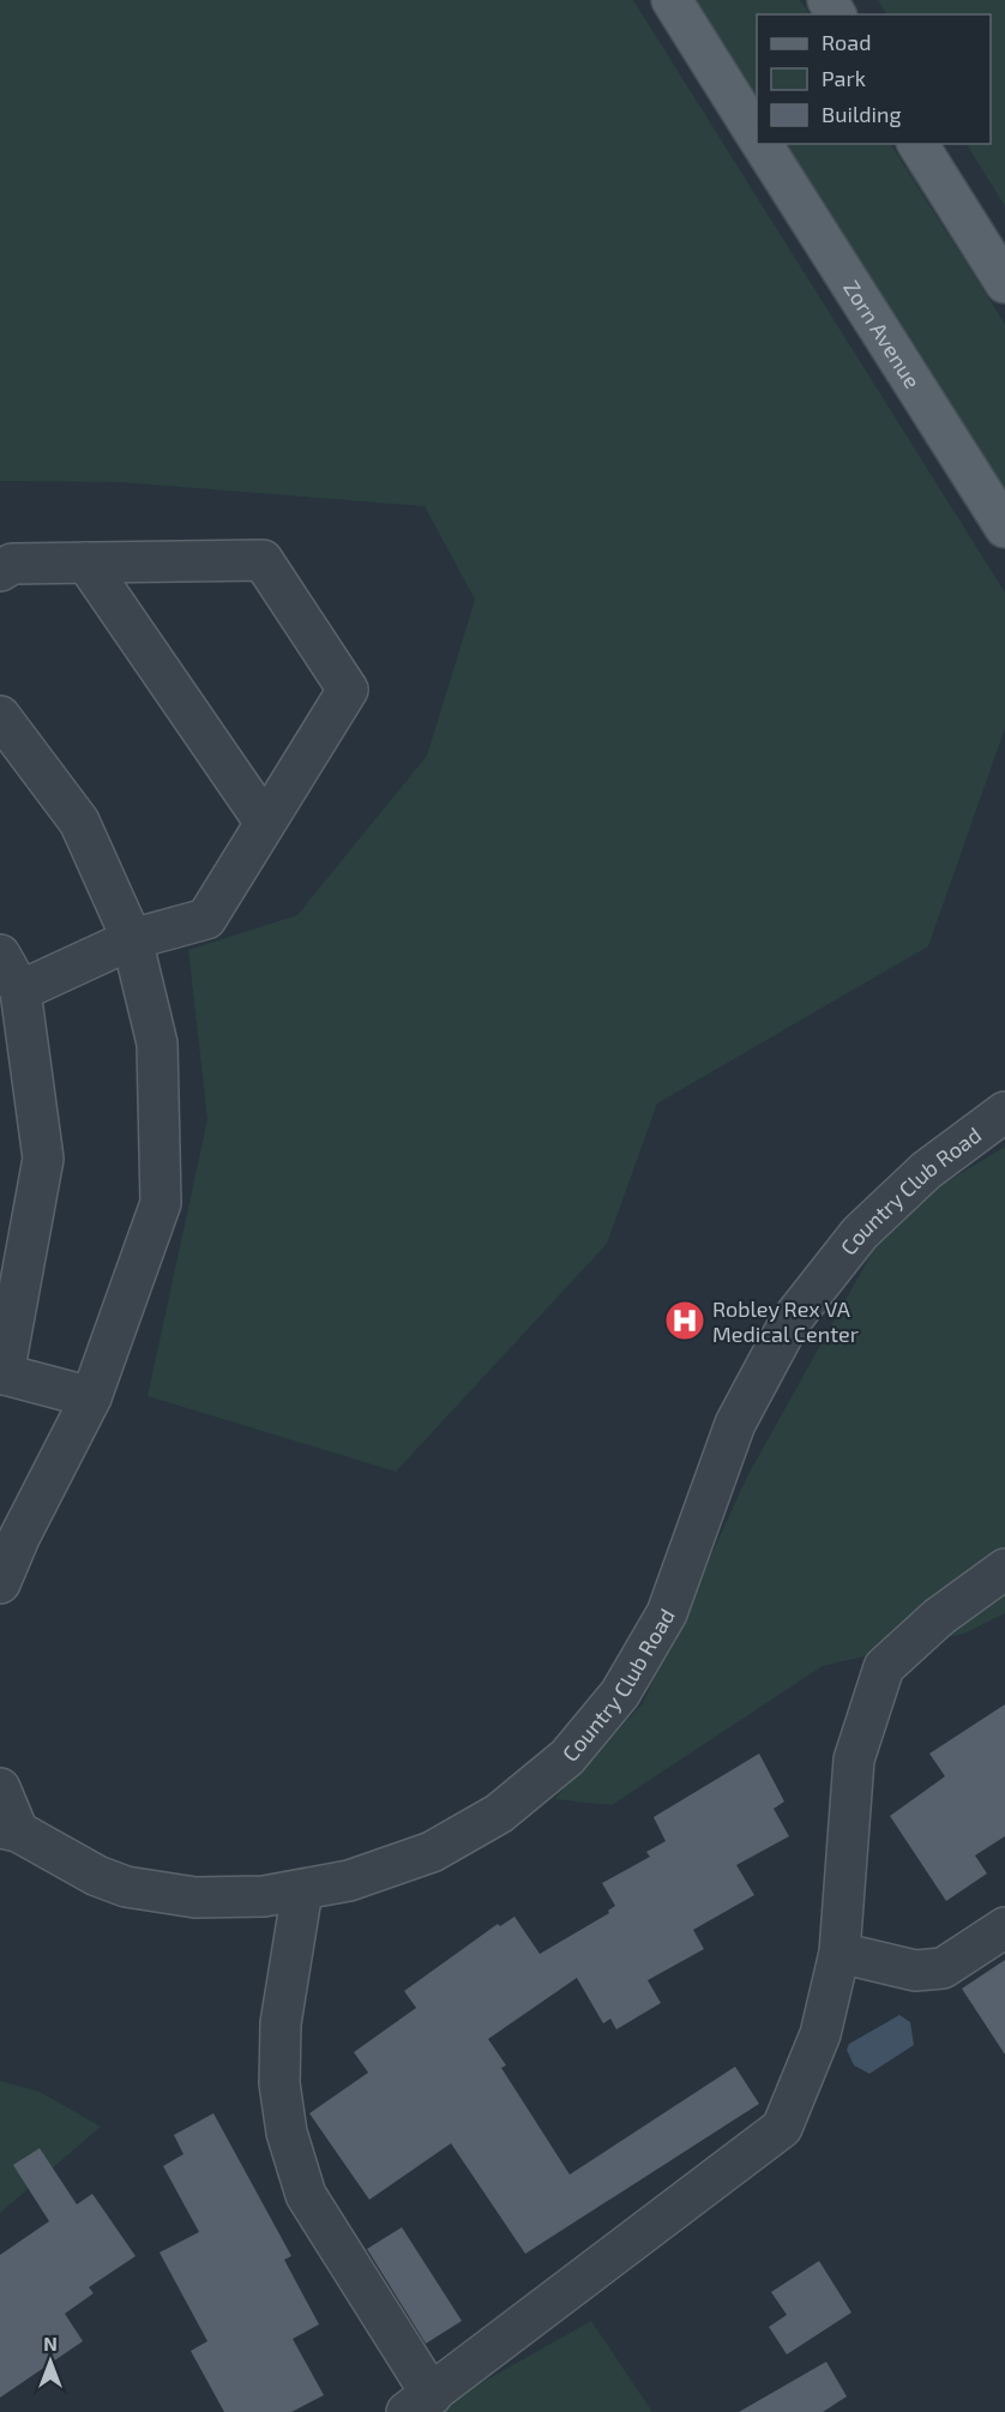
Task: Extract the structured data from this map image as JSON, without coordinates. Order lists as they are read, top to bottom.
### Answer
{
  "streets": {
    "main road": ["Zorn Avenue"],
    "street": ["Country Club Road"]
  },
  "places": {
    "hospital": ["Robley Rex VA Medical Center"]
  },
  "legend": ["Road", "Park", "Building"],
  "north": "top"
}
